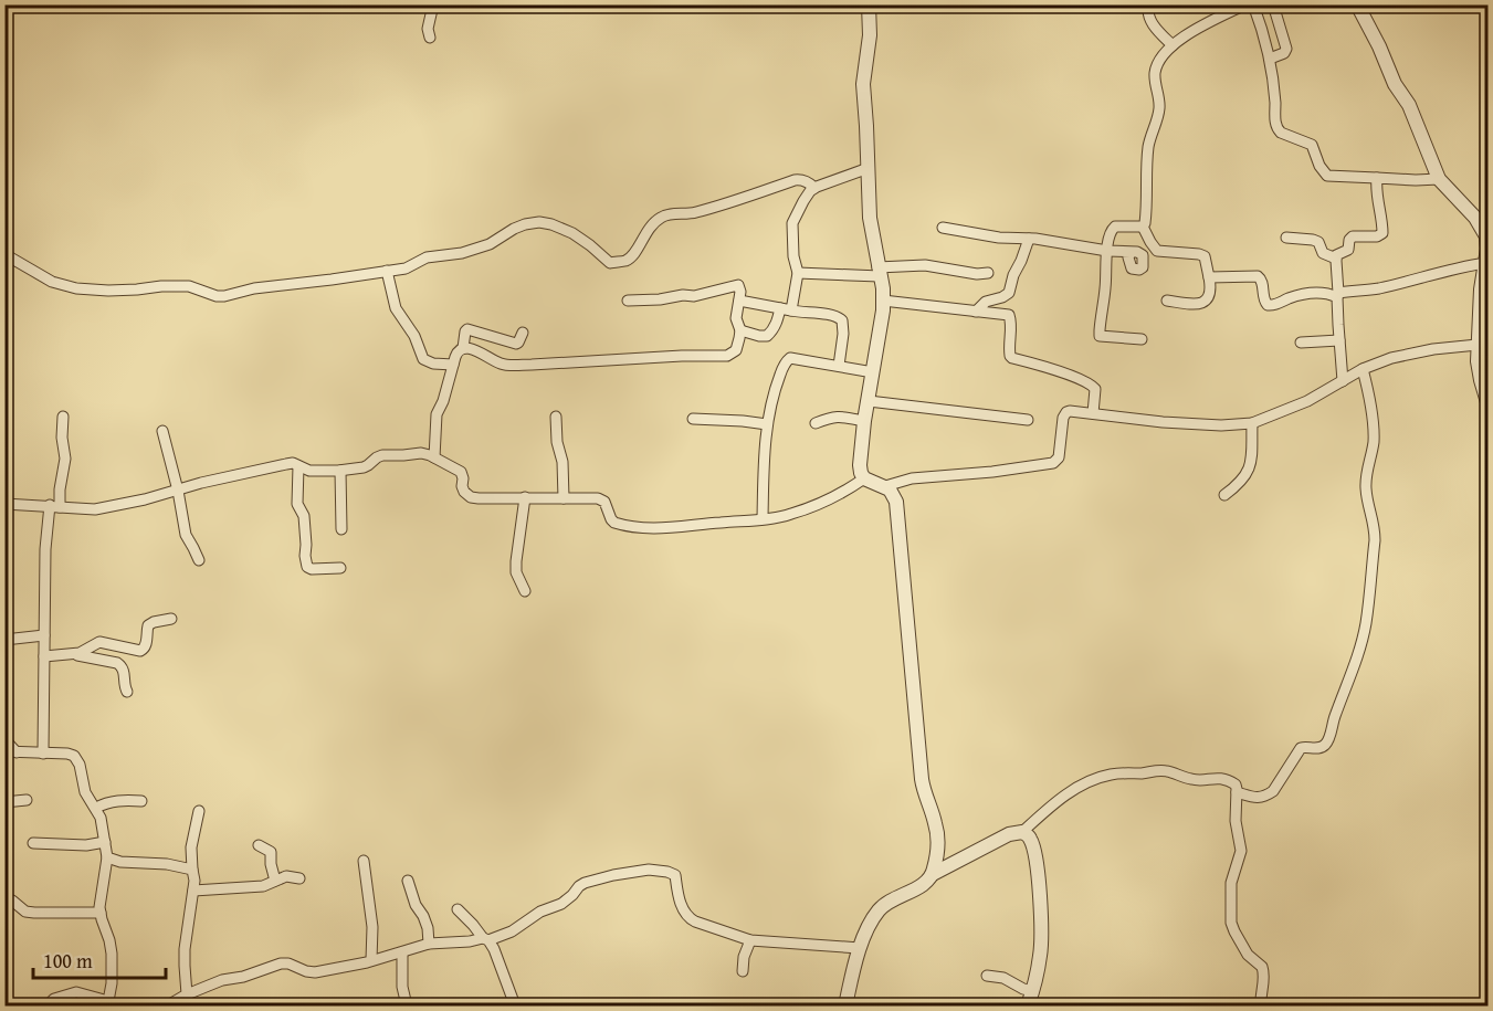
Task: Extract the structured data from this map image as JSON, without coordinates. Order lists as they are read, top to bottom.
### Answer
{
  "scale_bar": "100 m"
}
